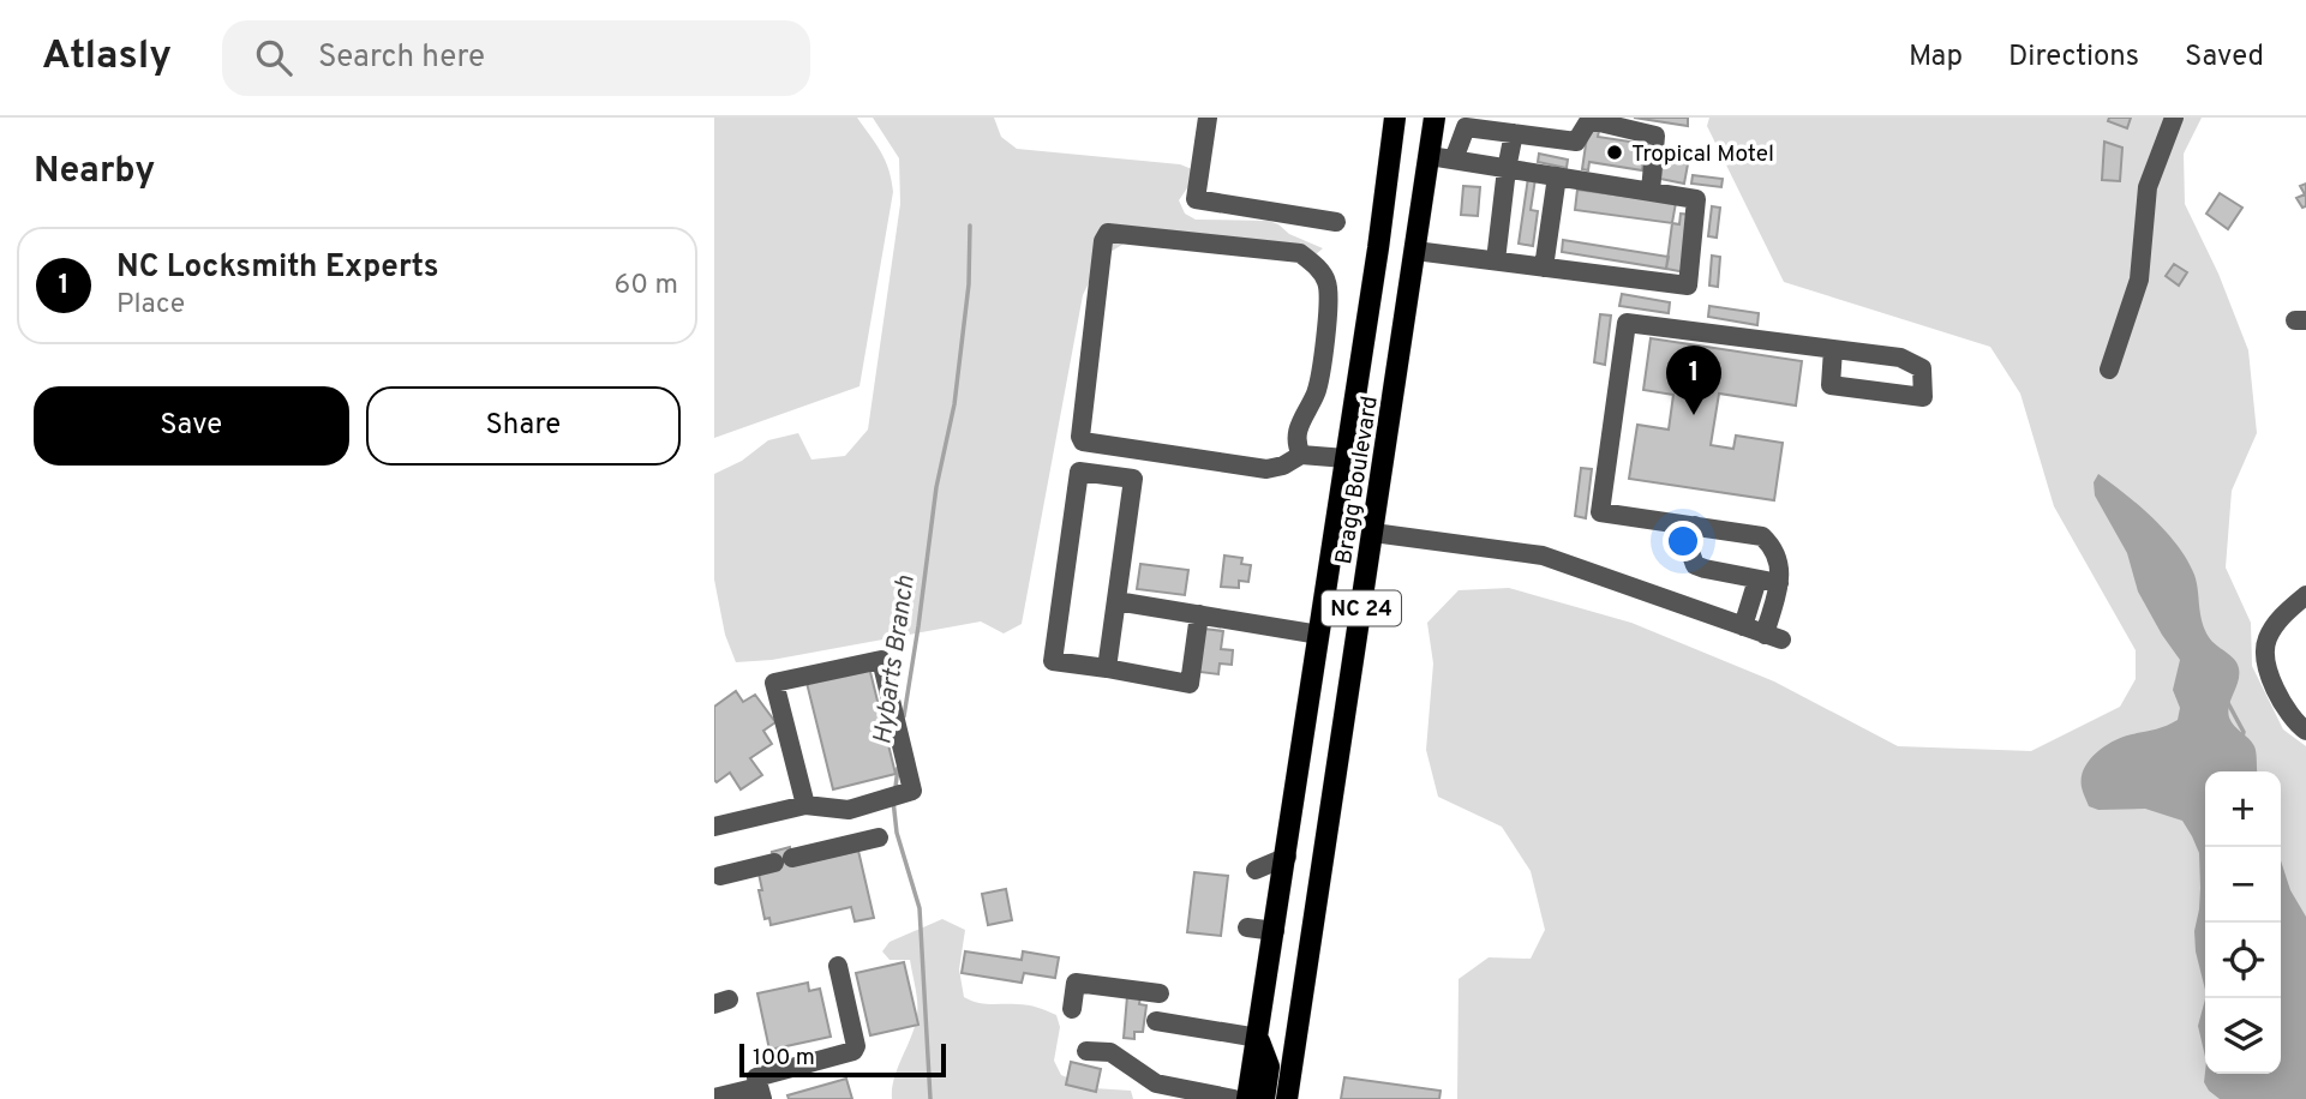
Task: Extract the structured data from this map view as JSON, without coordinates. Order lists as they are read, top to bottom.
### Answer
{
  "streets": {
    "main road": ["Bragg Boulevard", "NC 24"]
  },
  "water": ["Hybarts Branch"],
  "places": ["Tropical Motel"],
  "scale_bar": "100 m",
  "page": {
    "header": "Atlasly",
    "search": "Search here",
    "nav": ["Map", "Directions", "Saved"],
    "heading": "Nearby",
    "list": [
      {
        "mark": "1",
        "name": "NC Locksmith Experts",
        "note": "Place",
        "value": "60 m"
      }
    ],
    "pins": "1",
    "buttons": ["Save", "Share"],
    "map_buttons": ["+", "−"],
    "scale": "100 m"
  }
}
